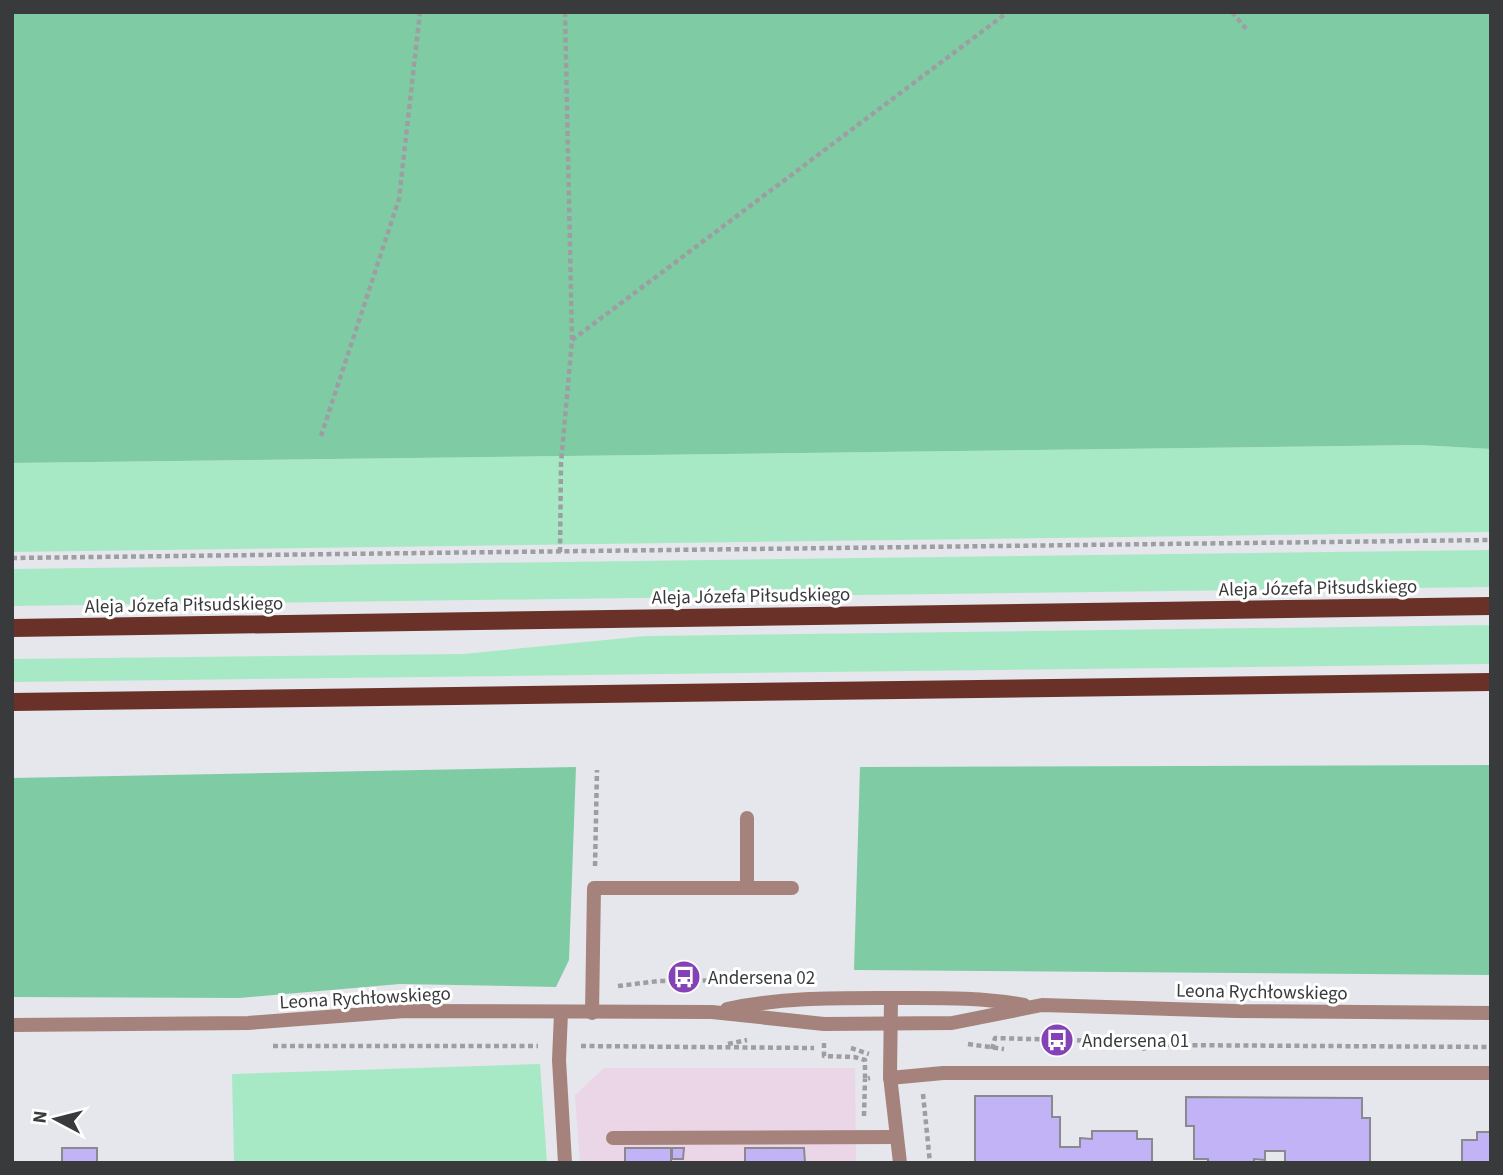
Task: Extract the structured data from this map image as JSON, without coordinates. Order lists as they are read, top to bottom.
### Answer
{
  "streets": {
    "main road": ["Aleja Józefa Piłsudskiego"],
    "street": ["Leona Rychłowskiego"]
  },
  "places": {
    "bus stop": ["Andersena 02", "Andersena 01"]
  },
  "north": "left"
}
